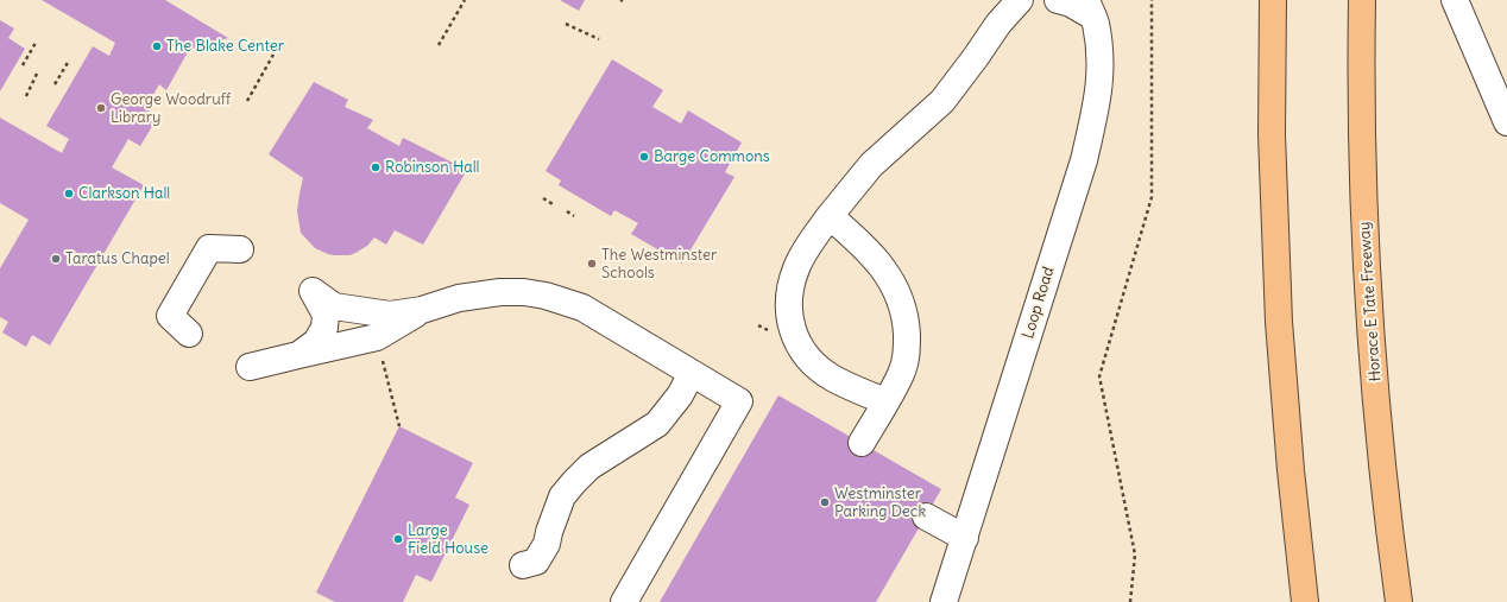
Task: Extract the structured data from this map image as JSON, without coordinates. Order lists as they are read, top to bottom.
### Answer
{
  "streets": {
    "highway": ["Horace E Tate Freeway"],
    "lane": ["Loop Road"]
  },
  "places": [
    "The Blake Center",
    "George Woodruff Library",
    "Barge Commons",
    "Robinson Hall",
    "Clarkson Hall",
    "Taratus Chapel",
    "The Westminster Schools",
    "Westminster Parking Deck",
    "Large Field House"
  ]
}
